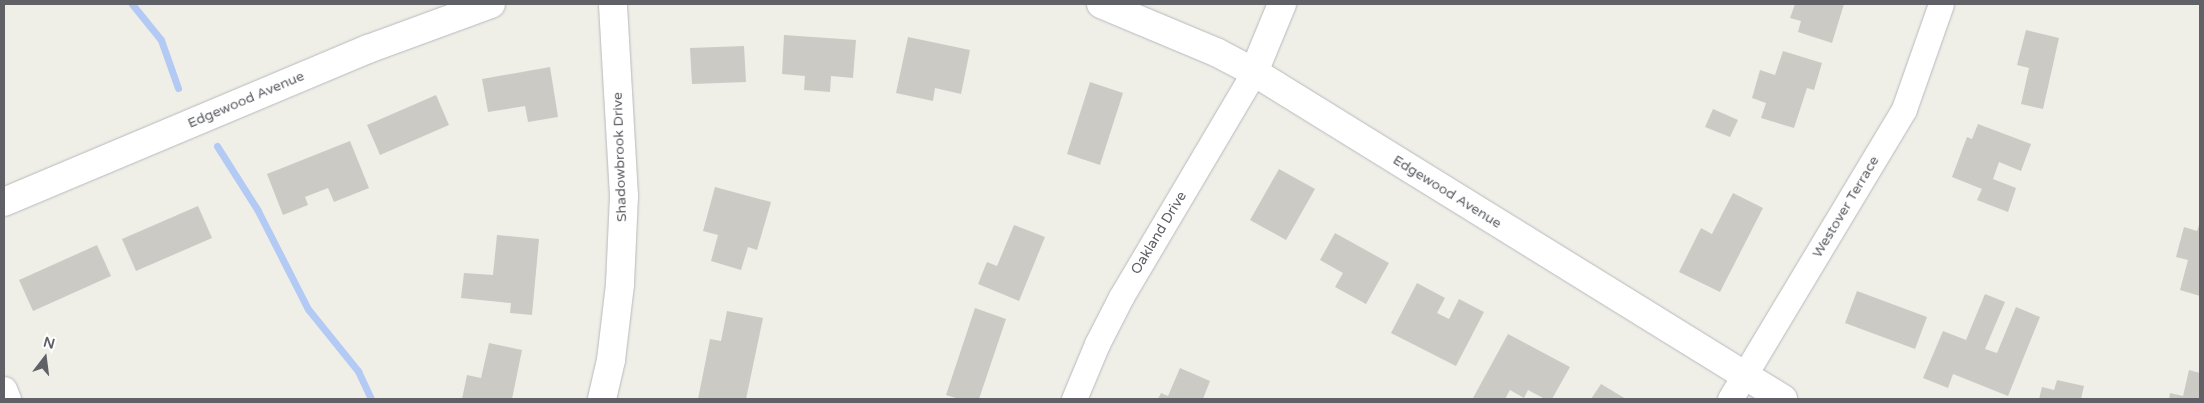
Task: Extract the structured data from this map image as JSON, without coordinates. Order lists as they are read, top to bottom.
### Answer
{
  "streets": {
    "street": [
      "Edgewood Avenue",
      "Shadowbrook Drive",
      "Westover Terrace",
      "Oakland Drive"
    ]
  },
  "crossings": [
    ["Edgewood Avenue", "Westover Terrace"],
    ["Edgewood Avenue", "Oakland Drive"]
  ],
  "north": "top"
}
